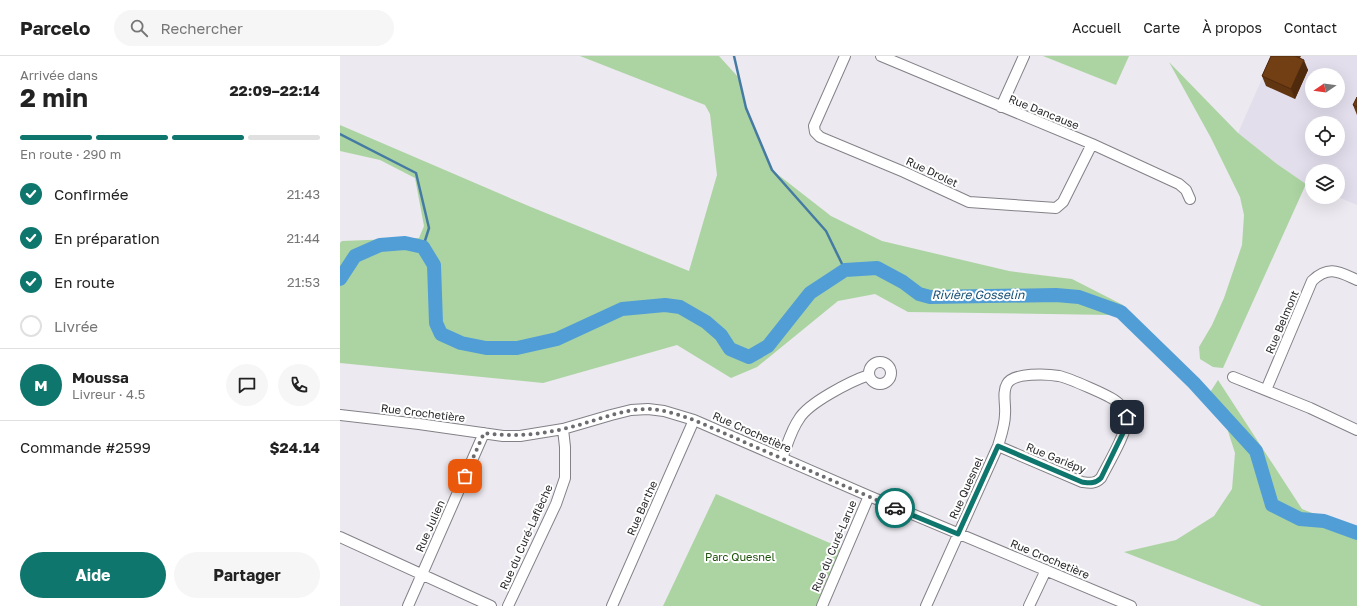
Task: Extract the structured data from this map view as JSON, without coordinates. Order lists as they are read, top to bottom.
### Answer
{
  "streets": {
    "street": [
      "Rue Dancause",
      "Rue Drolet",
      "Rue Belmont",
      "Rue Crochetière",
      "Rue Gariépy",
      "Rue Quesnel",
      "Rue Barthe",
      "Rue Julien",
      "Rue du Curé-Laflèche",
      "Rue du Curé-Larue"
    ]
  },
  "crossings": [
    ["Rue Dancause", "Rue Drolet"],
    ["Rue Crochetière", "Rue Quesnel"],
    ["Rue Crochetière", "Rue Barthe"],
    ["Rue Crochetière", "Rue Julien"],
    ["Rue Crochetière", "Rue du Curé-Laflèche"],
    ["Rue Crochetière", "Rue du Curé-Larue"],
    ["Rue Gariépy", "Rue Quesnel"]
  ],
  "water": ["Rivière Gosselin"],
  "parks": ["Parc Quesnel"],
  "north": "left",
  "page": {
    "header": "Parcelo",
    "search": "Rechercher",
    "nav": [
      "Accueil",
      "Carte",
      "À propos",
      "Contact"
    ],
    "heading": ["2 min", "Arrivée dans", "22:09–22:14"],
    "panel": [
      "Moussa",
      "Livreur · 4.5",
      "Commande #2599",
      "$24.14"
    ],
    "bar": "En route · 290 m",
    "list": [
      ["Confirmée", "21:43"],
      ["En préparation", "21:44"],
      ["En route", "21:53"],
      "Livrée"
    ],
    "round": "M",
    "buttons": ["Aide", "Partager"]
  }
}
